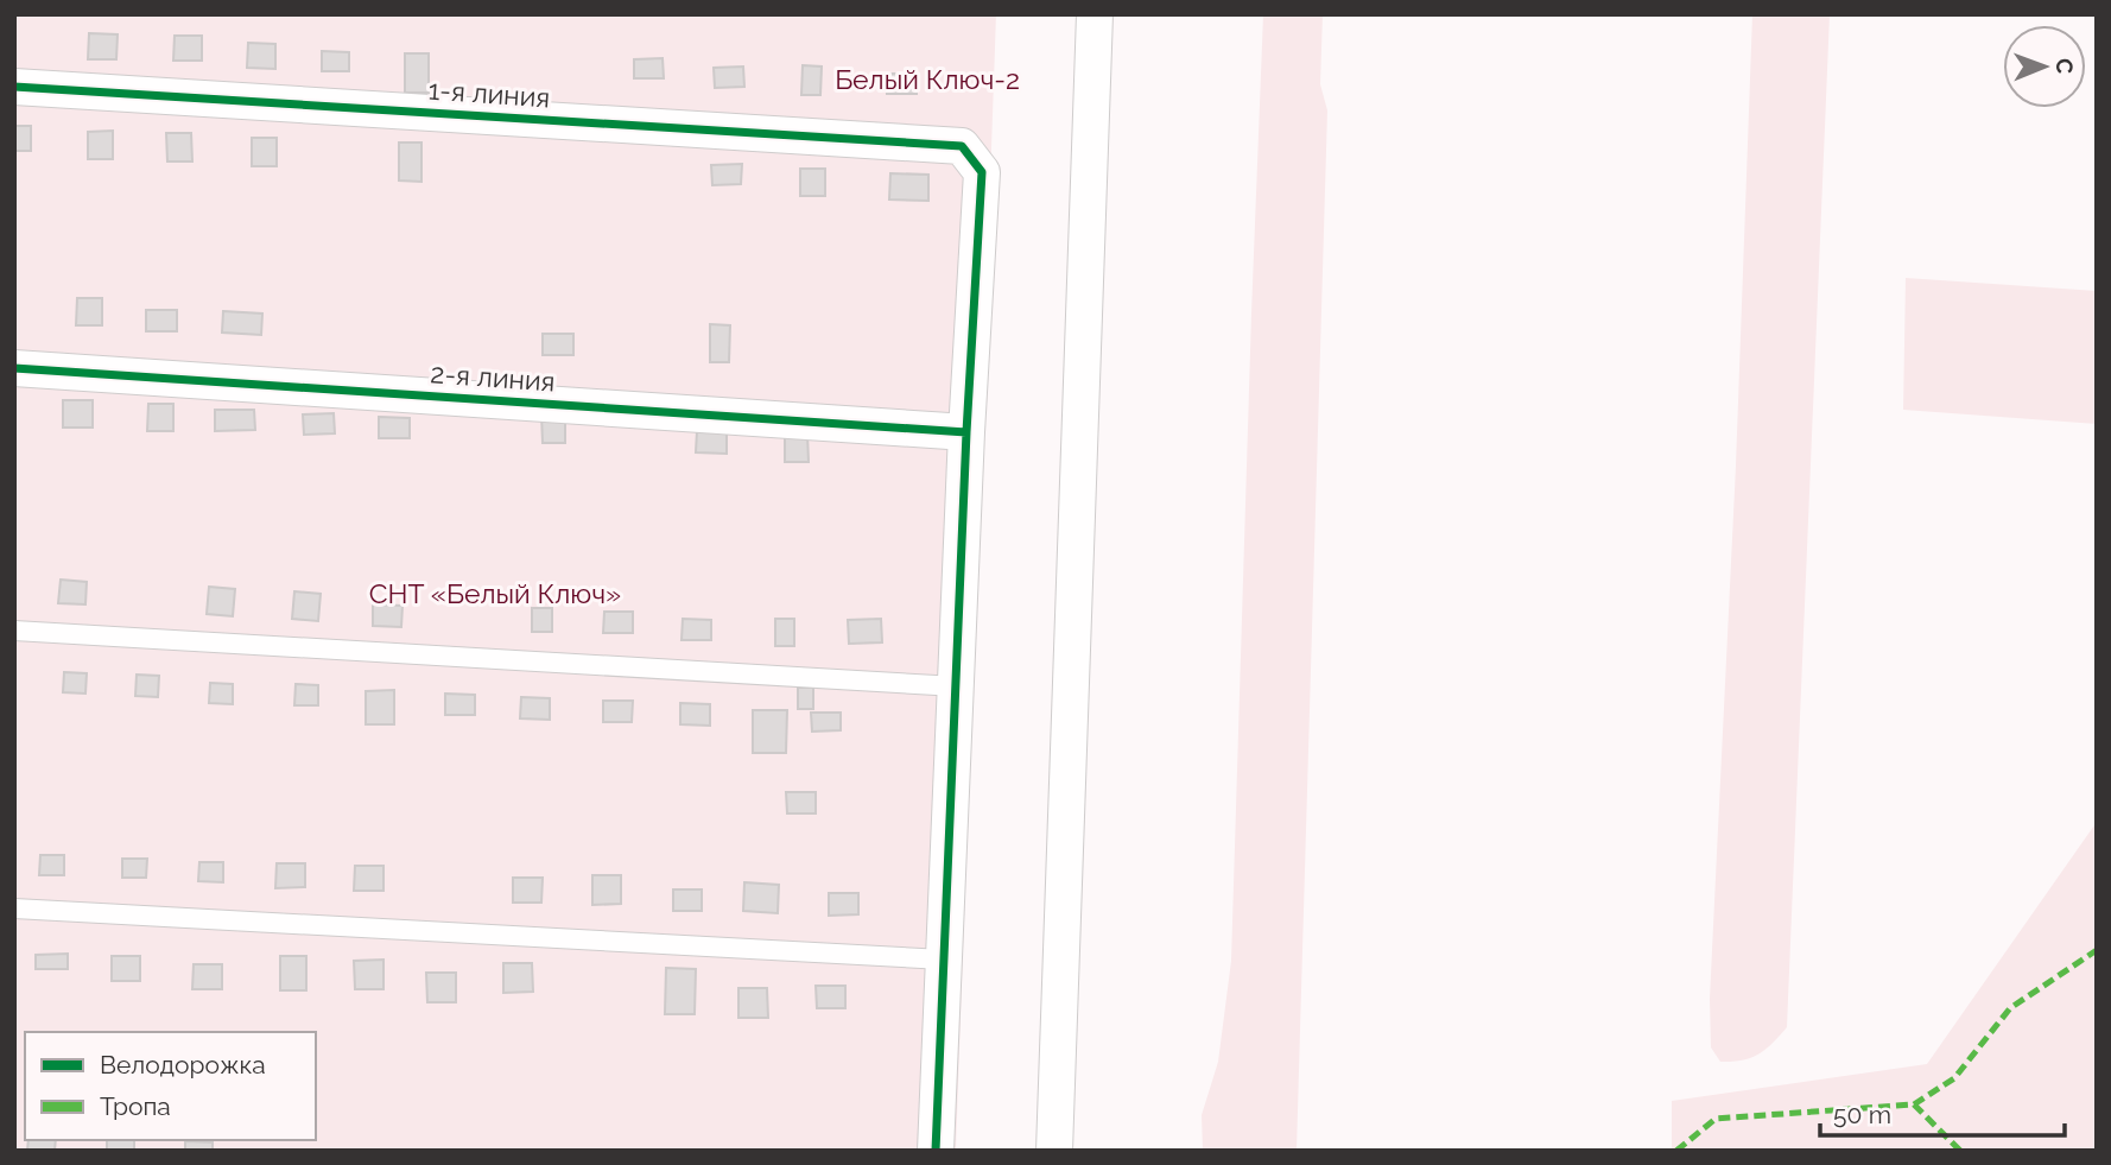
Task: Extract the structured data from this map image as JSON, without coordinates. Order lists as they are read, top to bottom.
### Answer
{
  "streets": {
    "street": ["1-я линия", "2-я линия"]
  },
  "crossings": [
    ["1-я линия", "2-я линия"]
  ],
  "parks": ["Белый Ключ-2", "СНТ «Белый Ключ»"],
  "legend": ["Велодорожка", "Тропа"],
  "scale_bar": "50 m",
  "north": "right"
}
